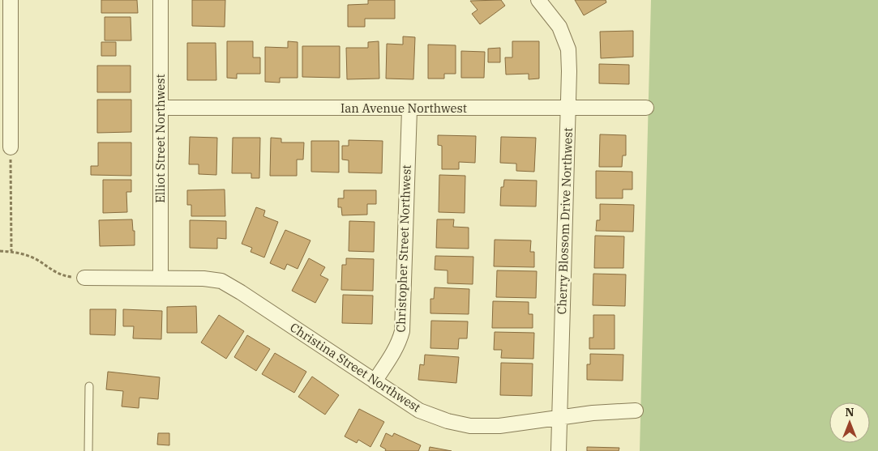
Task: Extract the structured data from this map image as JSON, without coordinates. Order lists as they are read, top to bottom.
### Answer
{
  "streets": {
    "street": [
      "Ian Avenue Northwest",
      "Elliot Street Northwest",
      "Cherry Blossom Drive Northwest",
      "Christopher Street Northwest",
      "Christina Street Northwest"
    ]
  },
  "crossings": [
    ["Ian Avenue Northwest", "Elliot Street Northwest"],
    ["Ian Avenue Northwest", "Cherry Blossom Drive Northwest"],
    ["Ian Avenue Northwest", "Christopher Street Northwest"],
    ["Elliot Street Northwest", "Christina Street Northwest"],
    ["Cherry Blossom Drive Northwest", "Christina Street Northwest"],
    ["Christopher Street Northwest", "Christina Street Northwest"]
  ],
  "north": "top"
}
